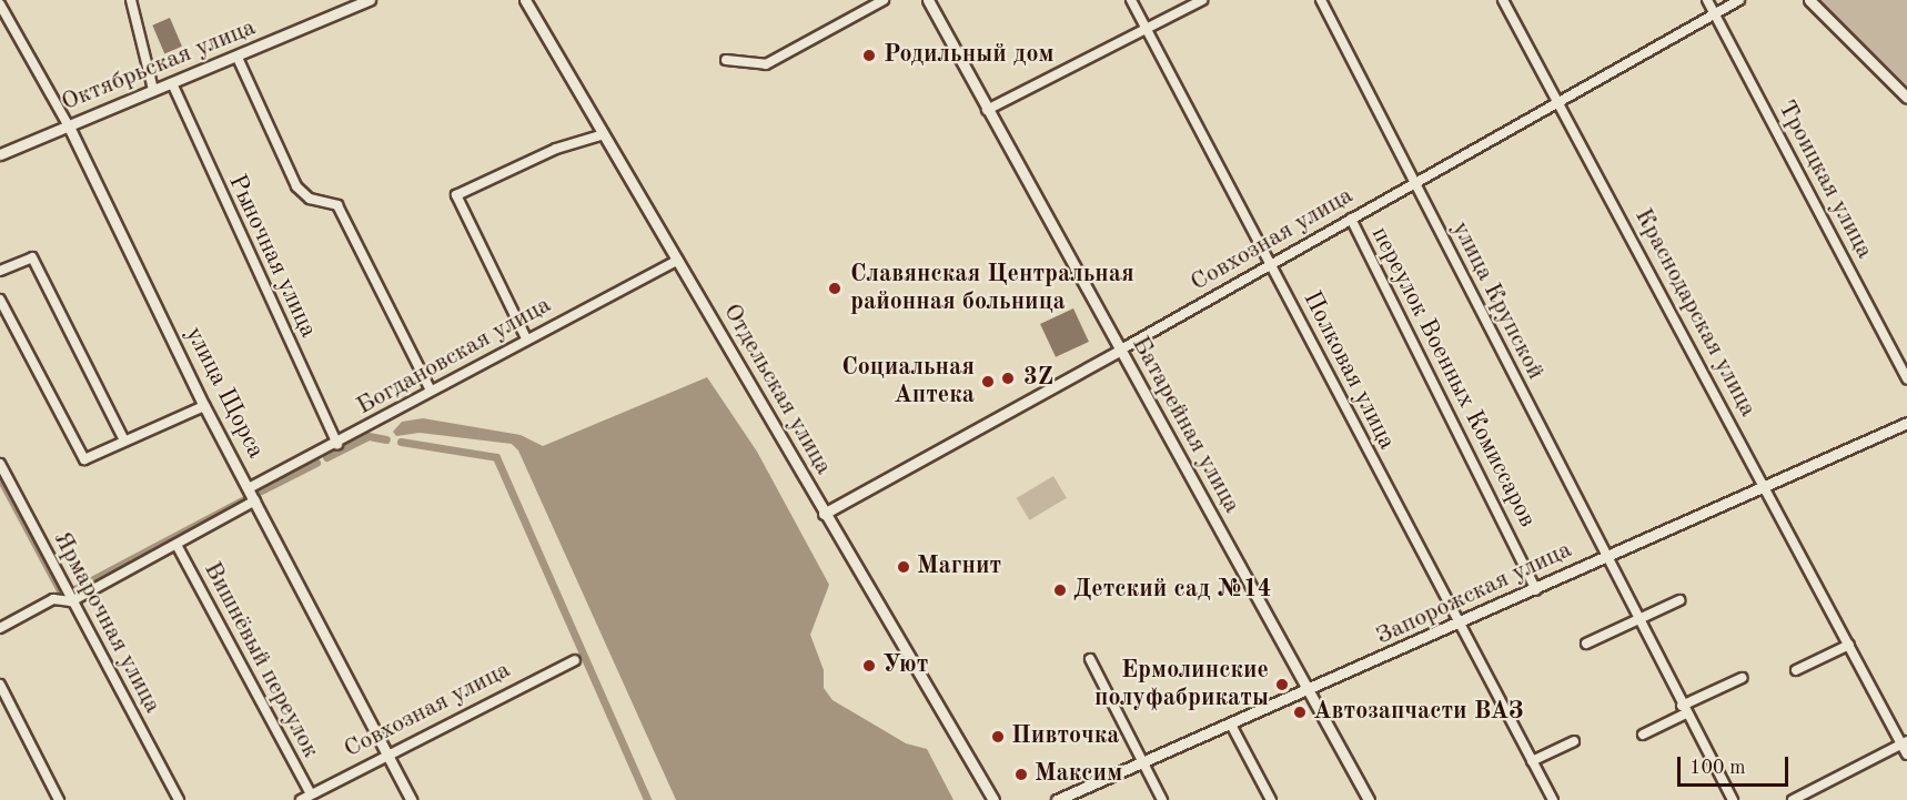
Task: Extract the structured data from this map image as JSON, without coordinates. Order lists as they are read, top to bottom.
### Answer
{
  "streets": {
    "street": [
      "Октябрьская улица",
      "Троицкая улица",
      "Совхозная улица",
      "Рыночная улица",
      "улица Крупской",
      "Краснодарская улица",
      "Богдановская улица",
      "Полковая улица",
      "переулок Военных Комиссаров",
      "Отдельская улица",
      "улица Щорса",
      "Батарейная улица",
      "Запорожская улица",
      "Ярмарочная улица",
      "Вишнёвый переулок"
    ]
  },
  "crossings": [
    ["Октябрьская улица", "Рыночная улица"],
    ["Октябрьская улица", "улица Щорса"],
    ["Троицкая улица", "Совхозная улица"],
    ["Совхозная улица", "улица Крупской"],
    ["Совхозная улица", "Краснодарская улица"],
    ["Совхозная улица", "Полковая улица"],
    ["Совхозная улица", "переулок Военных Комиссаров"],
    ["Совхозная улица", "Отдельская улица"],
    ["Совхозная улица", "улица Щорса"],
    ["Совхозная улица", "Батарейная улица"],
    ["Совхозная улица", "Вишнёвый переулок"],
    ["Рыночная улица", "Богдановская улица"],
    ["улица Крупской", "Запорожская улица"],
    ["Краснодарская улица", "Запорожская улица"],
    ["Богдановская улица", "Отдельская улица"],
    ["Богдановская улица", "улица Щорса"],
    ["Полковая улица", "Запорожская улица"],
    ["переулок Военных Комиссаров", "Запорожская улица"],
    ["Батарейная улица", "Запорожская улица"]
  ],
  "places": [
    "Родильный дом",
    "Славянская Центральная районная больница",
    "3Z",
    "Социальная Аптека",
    "Магнит",
    "Детский сад №14",
    "Уют",
    "Ермолинские полуфабрикаты",
    "Автозапчасти ВАЗ",
    "Пивточка",
    "Максим"
  ],
  "scale_bar": "100 m"
}
